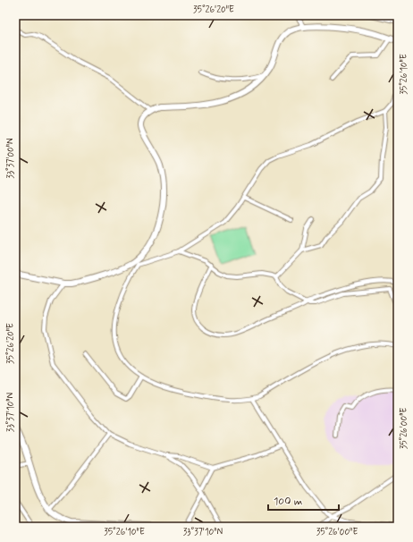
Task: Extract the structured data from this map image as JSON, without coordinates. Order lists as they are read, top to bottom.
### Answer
{
  "scale_bar": "100 m",
  "coordinates": [
    "35°26'20\"E",
    "35°26'10\"E",
    "33°37'00\"N",
    "33°37'10\"N",
    "35°26'00\"E"
  ]
}
